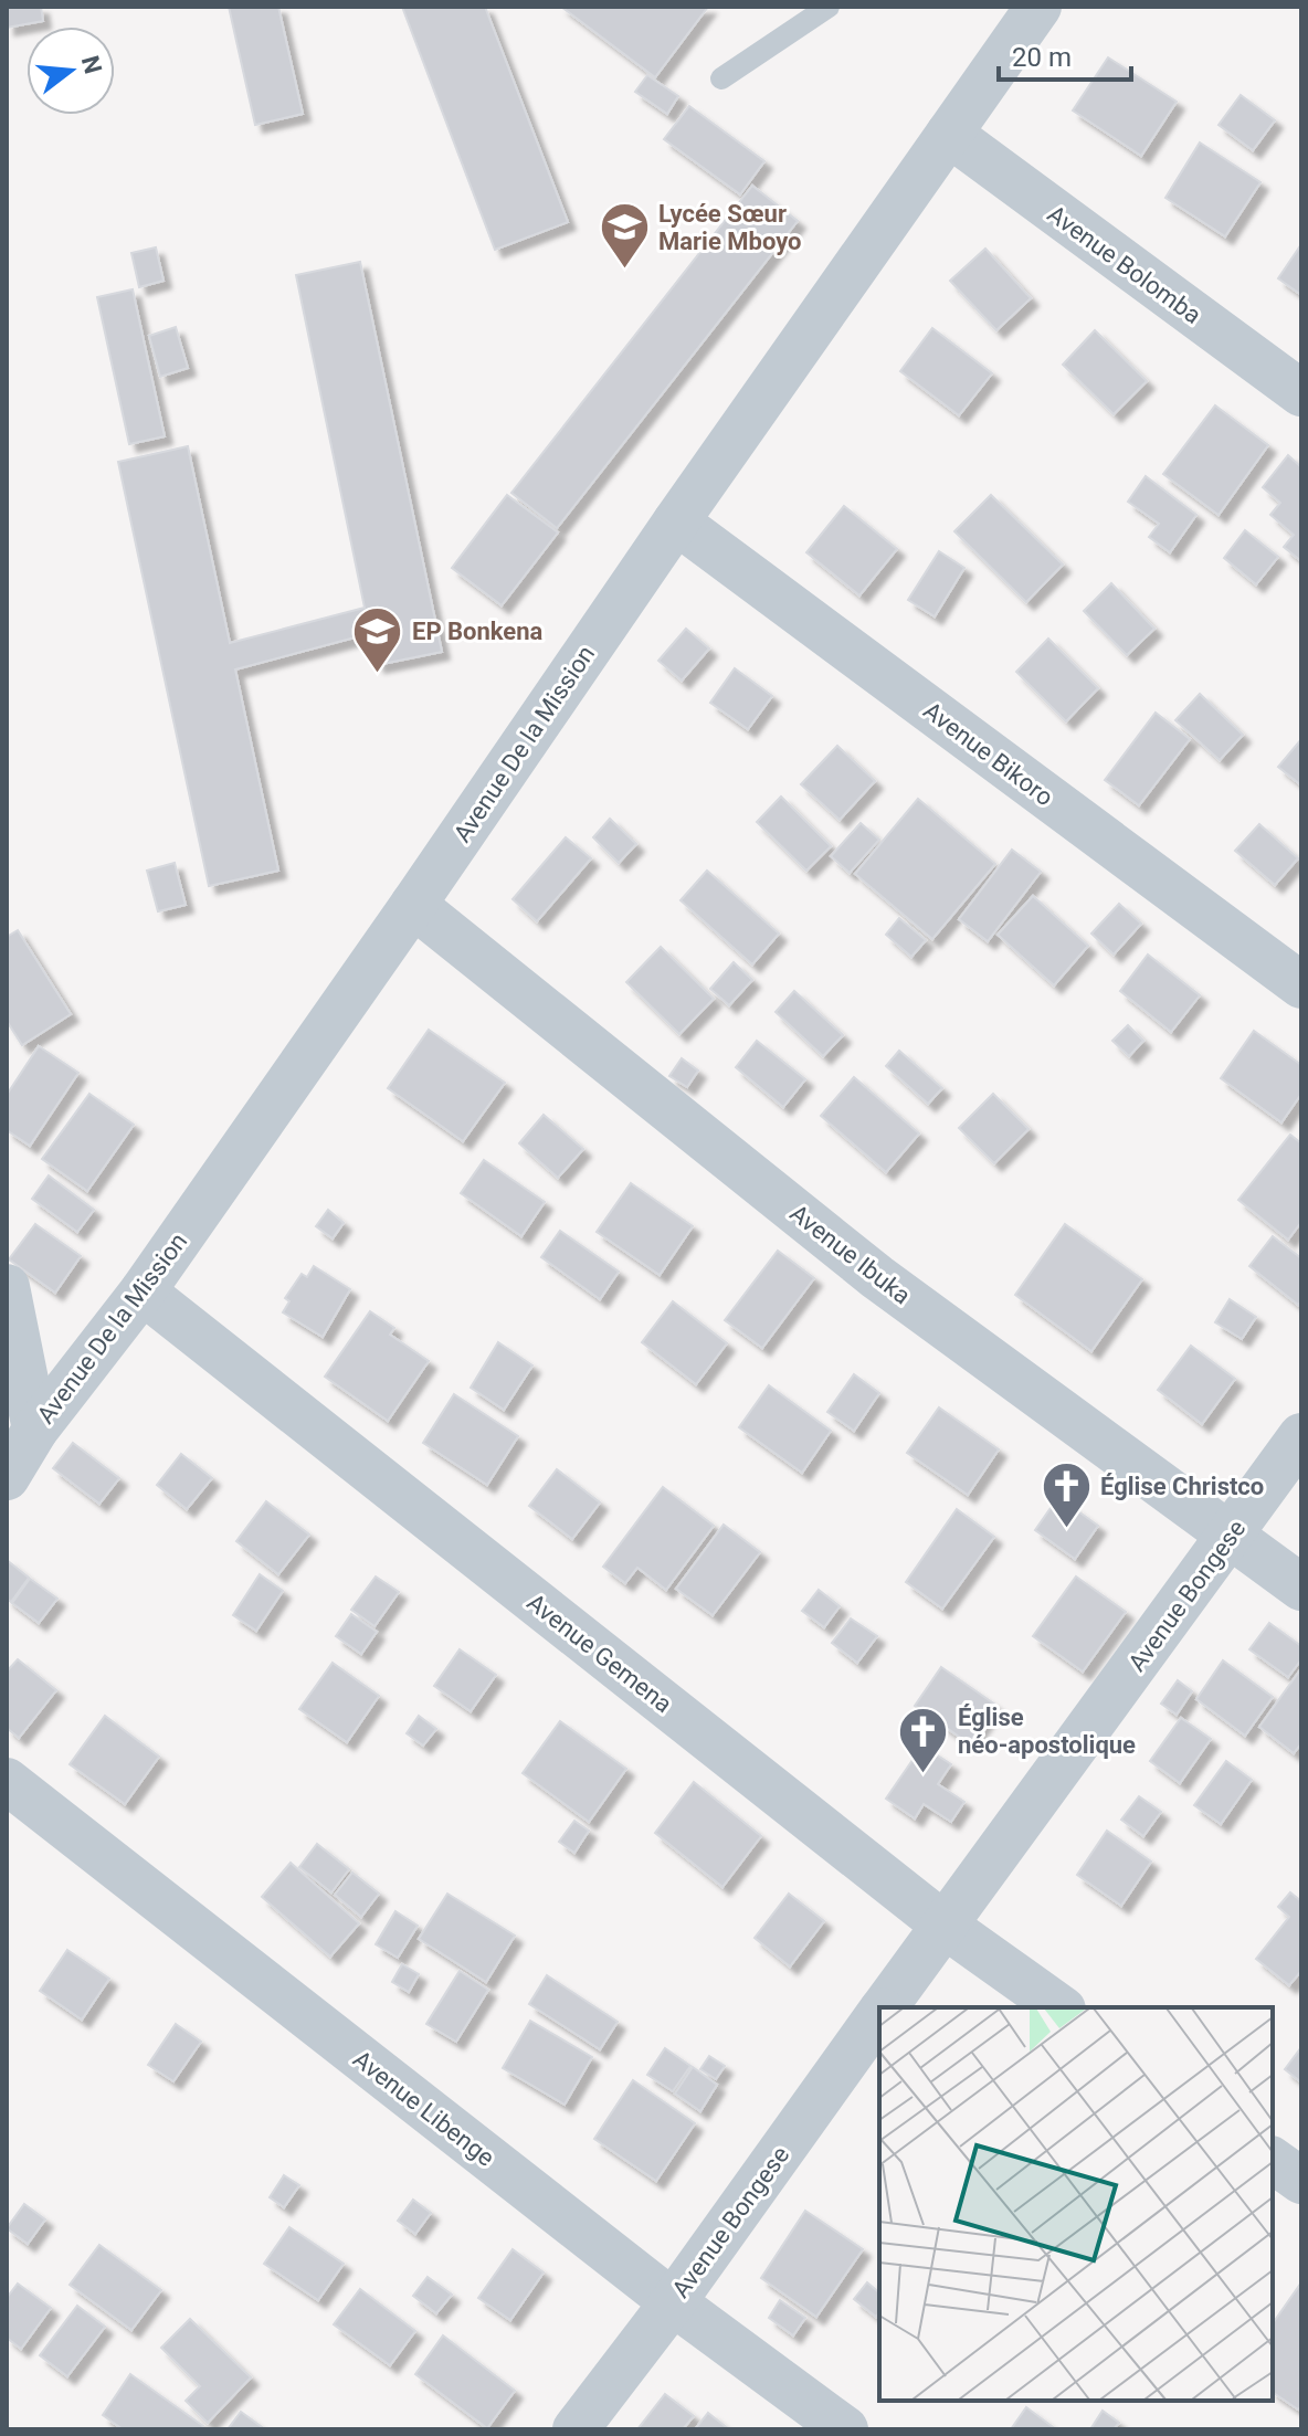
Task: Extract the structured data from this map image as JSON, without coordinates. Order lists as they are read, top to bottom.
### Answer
{
  "streets": {
    "street": [
      "Avenue Bolomba",
      "Avenue De la Mission",
      "Avenue Bikoro",
      "Avenue Ibuka",
      "Avenue Bongese",
      "Avenue Gemena",
      "Avenue Libenge"
    ]
  },
  "crossings": [
    ["Avenue Bolomba", "Avenue De la Mission"],
    ["Avenue De la Mission", "Avenue Bikoro"],
    ["Avenue De la Mission", "Avenue Ibuka"],
    ["Avenue De la Mission", "Avenue Gemena"],
    ["Avenue Ibuka", "Avenue Bongese"],
    ["Avenue Bongese", "Avenue Gemena"],
    ["Avenue Bongese", "Avenue Libenge"]
  ],
  "places": {
    "school or university": ["Lycée Sœur Marie Mboyo", "EP Bonkena"],
    "church": ["Église Christco", "Église néo-apostolique"]
  },
  "scale_bar": "20 m",
  "north": "right"
}
